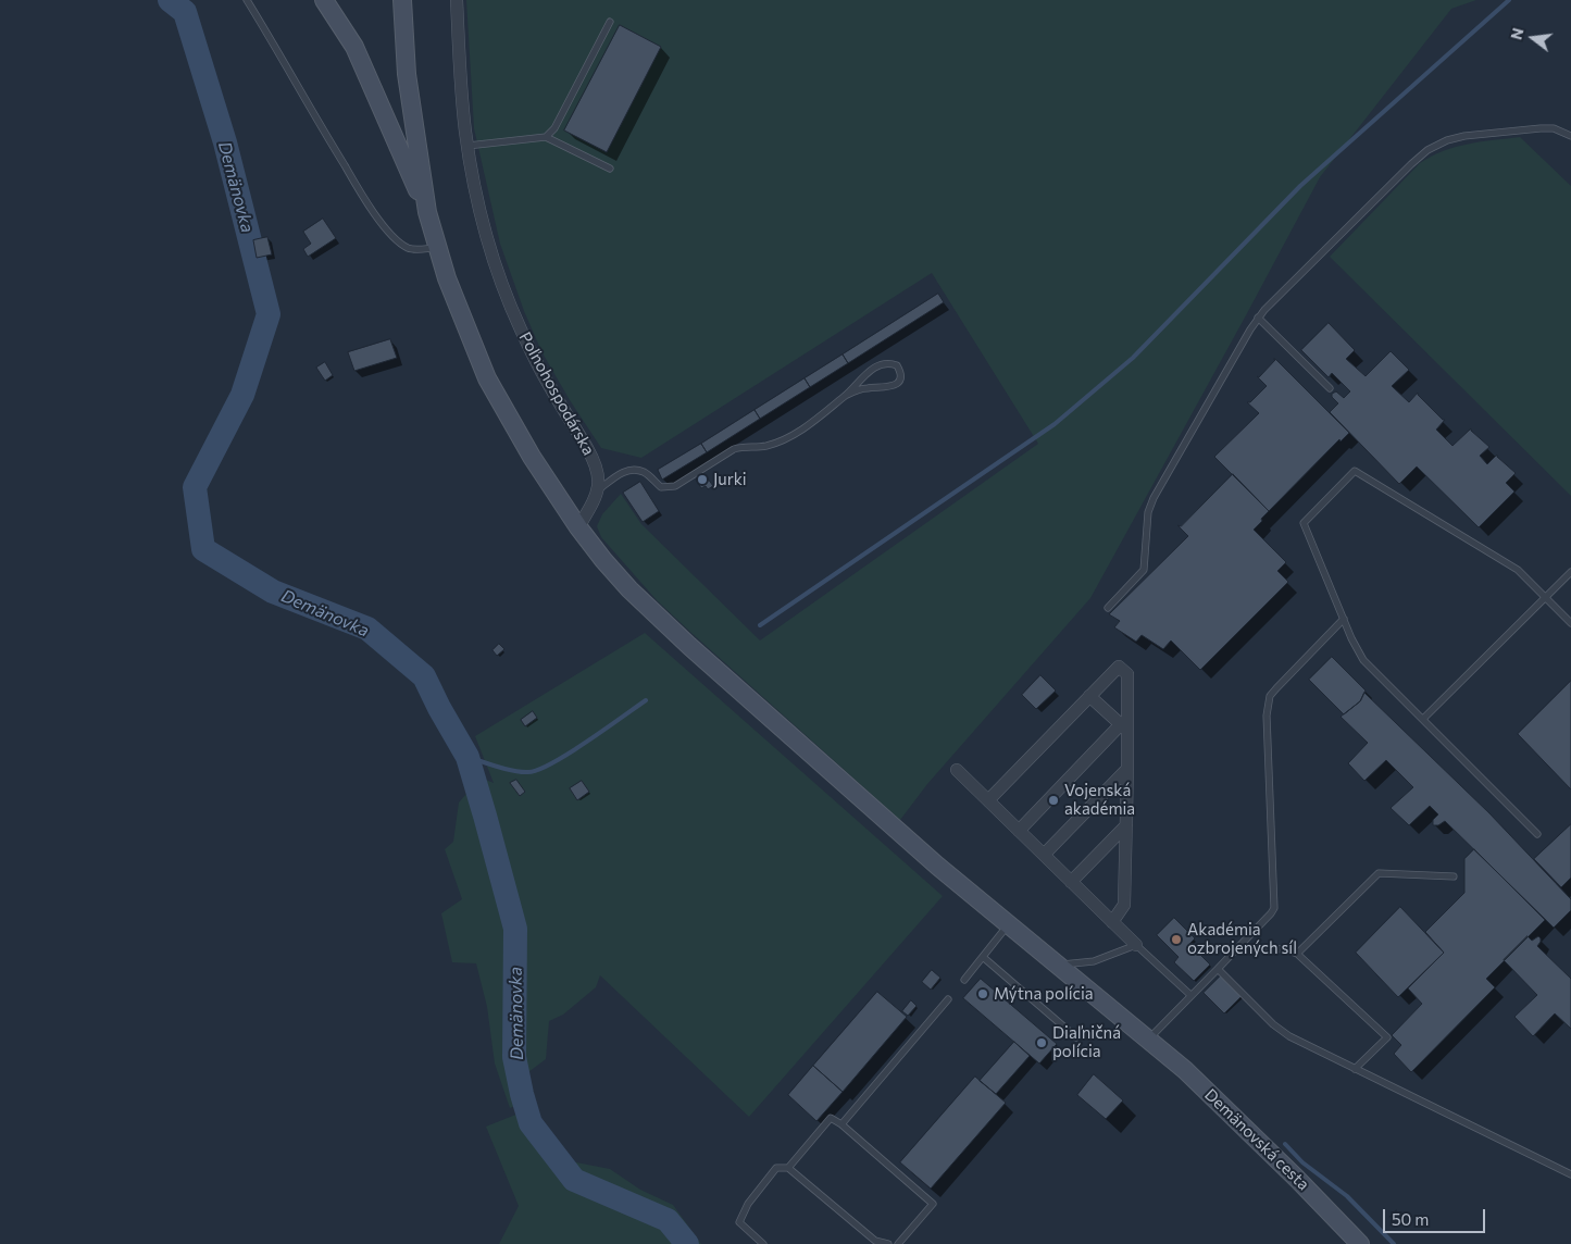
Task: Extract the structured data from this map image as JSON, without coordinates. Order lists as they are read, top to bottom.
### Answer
{
  "streets": {
    "main road": ["Demänovská cesta"],
    "street": ["Poľnohospodárska"]
  },
  "water": ["Demänovka"],
  "places": [
    "Jurki",
    "Vojenská akadémia",
    "Akadémia ozbrojených síl",
    "Mýtna polícia",
    "Diaľničná polícia"
  ],
  "scale_bar": "50 m",
  "north": "left"
}
